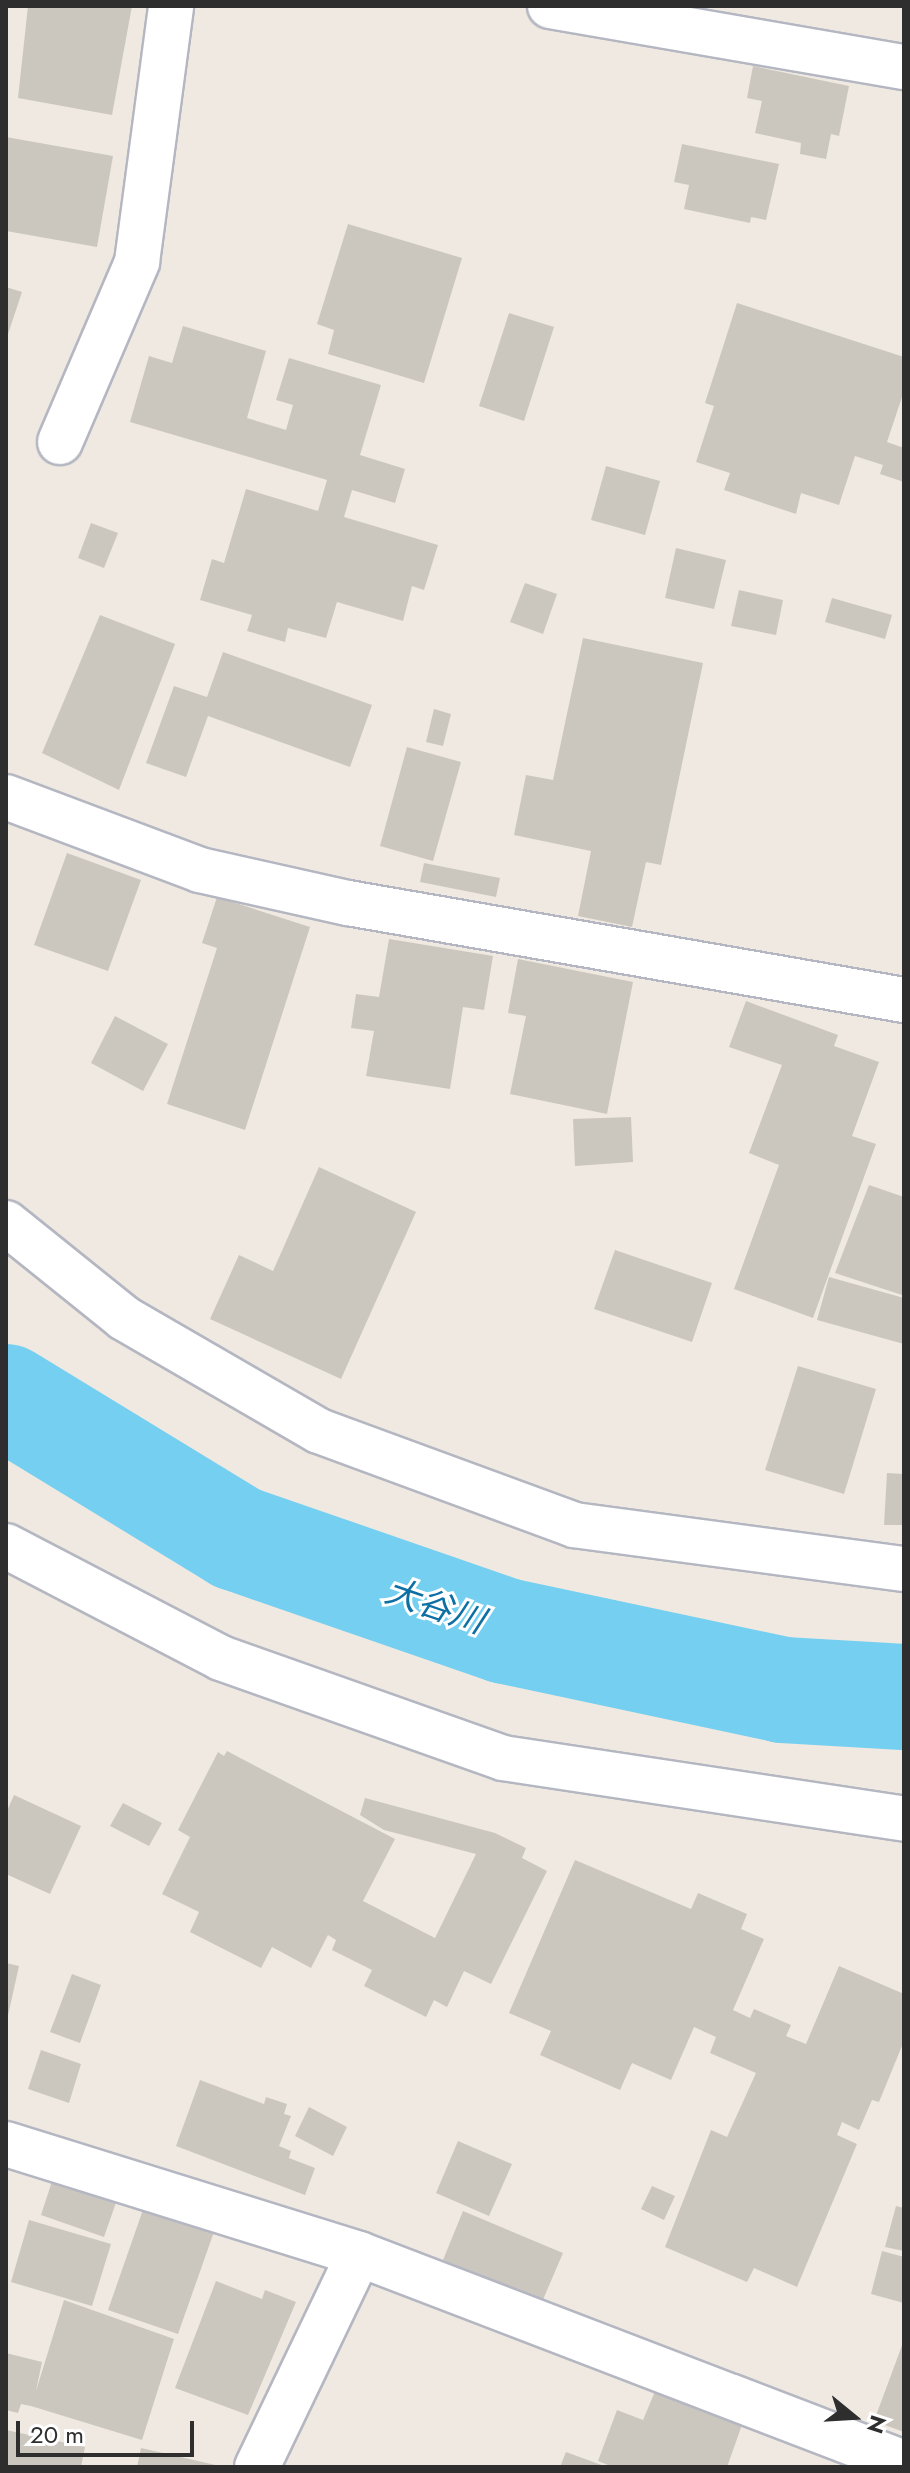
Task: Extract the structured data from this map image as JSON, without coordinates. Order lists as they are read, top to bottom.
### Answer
{
  "water": ["大谷川"],
  "scale_bar": "20 m",
  "north": "right"
}
